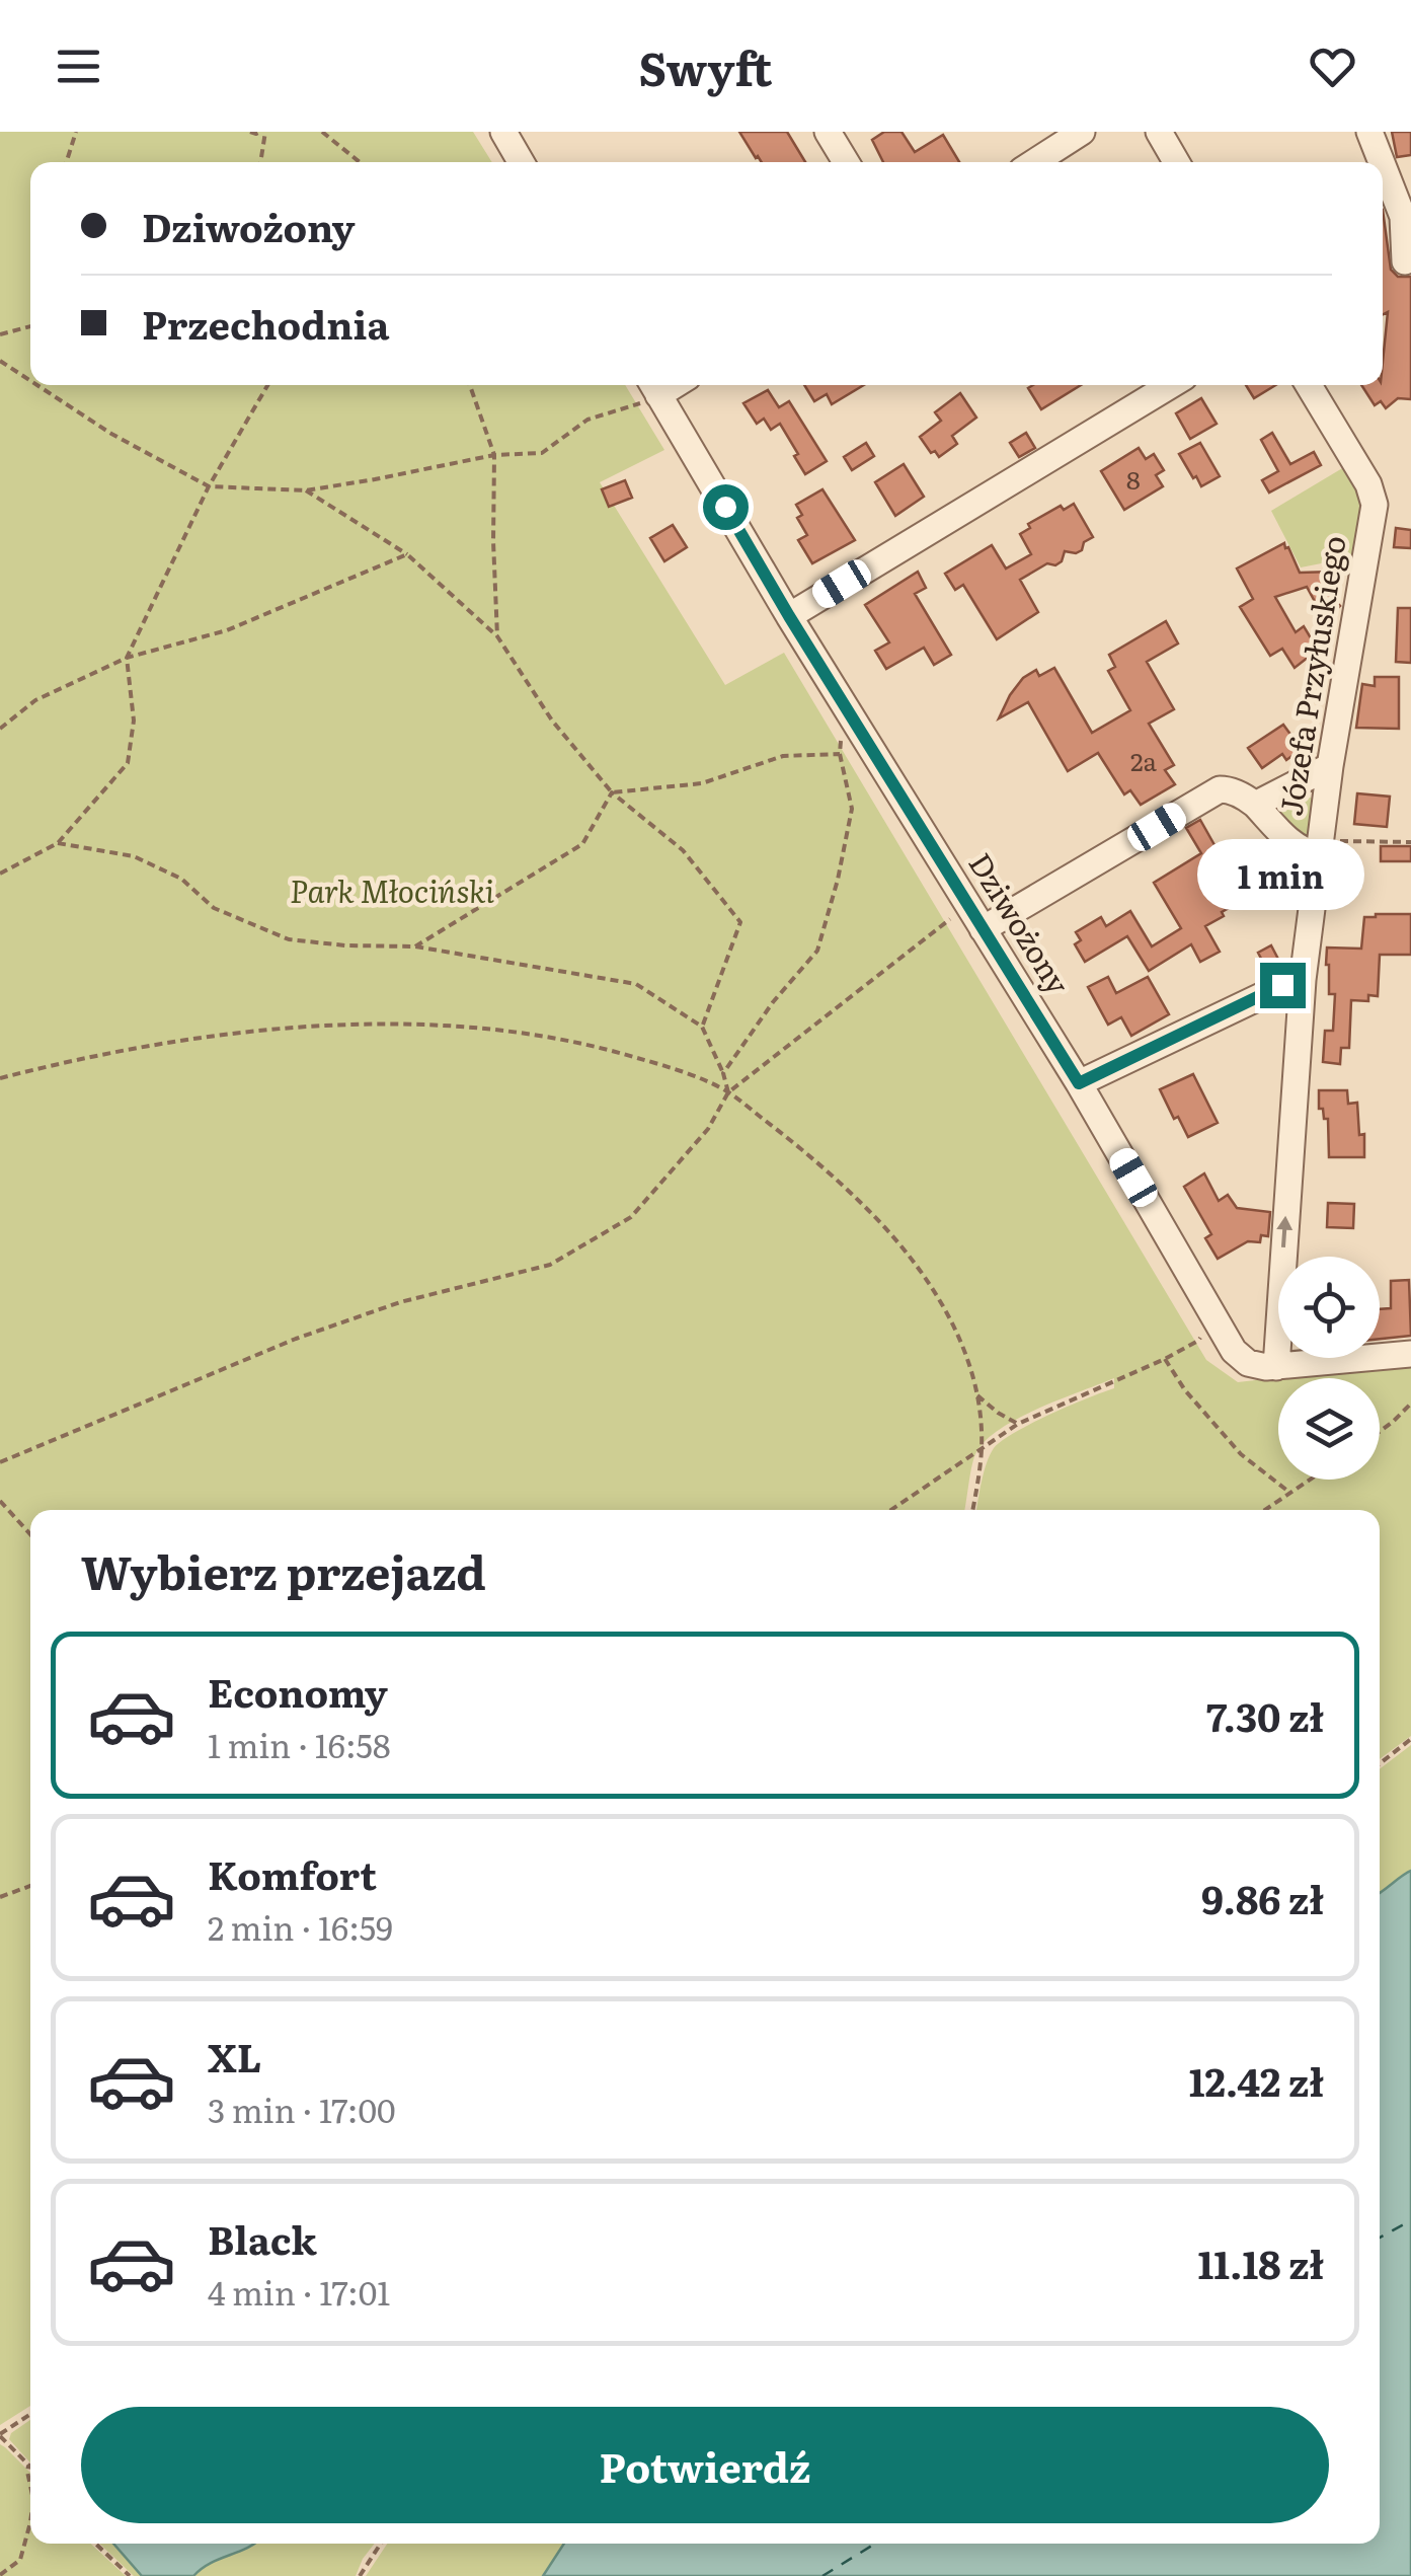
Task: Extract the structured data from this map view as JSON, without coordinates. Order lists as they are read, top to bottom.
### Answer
{
  "streets": {
    "street": ["Józefa Przyłuskiego", "Dziwożony"]
  },
  "crossings": [
    ["Józefa Przyłuskiego", "Dziwożony"]
  ],
  "one_way": ["Józefa Przyłuskiego"],
  "parks": ["Park Młociński"],
  "house_numbers": ["8", "2a"],
  "page": {
    "header": "Swyft",
    "banner": ["Dziwożony", "Przechodnia"],
    "bubble": "1 min",
    "heading": "Wybierz przejazd",
    "list": [
      {
        "name": "Economy",
        "note": "1 min · 16:58",
        "value": "7.30 zł"
      },
      {
        "name": "Komfort",
        "note": "2 min · 16:59",
        "value": "9.86 zł"
      },
      {
        "name": "XL",
        "note": "3 min · 17:00",
        "value": "12.42 zł"
      },
      {
        "name": "Black",
        "note": "4 min · 17:01",
        "value": "11.18 zł"
      }
    ],
    "buttons": "Potwierdź"
  }
}
